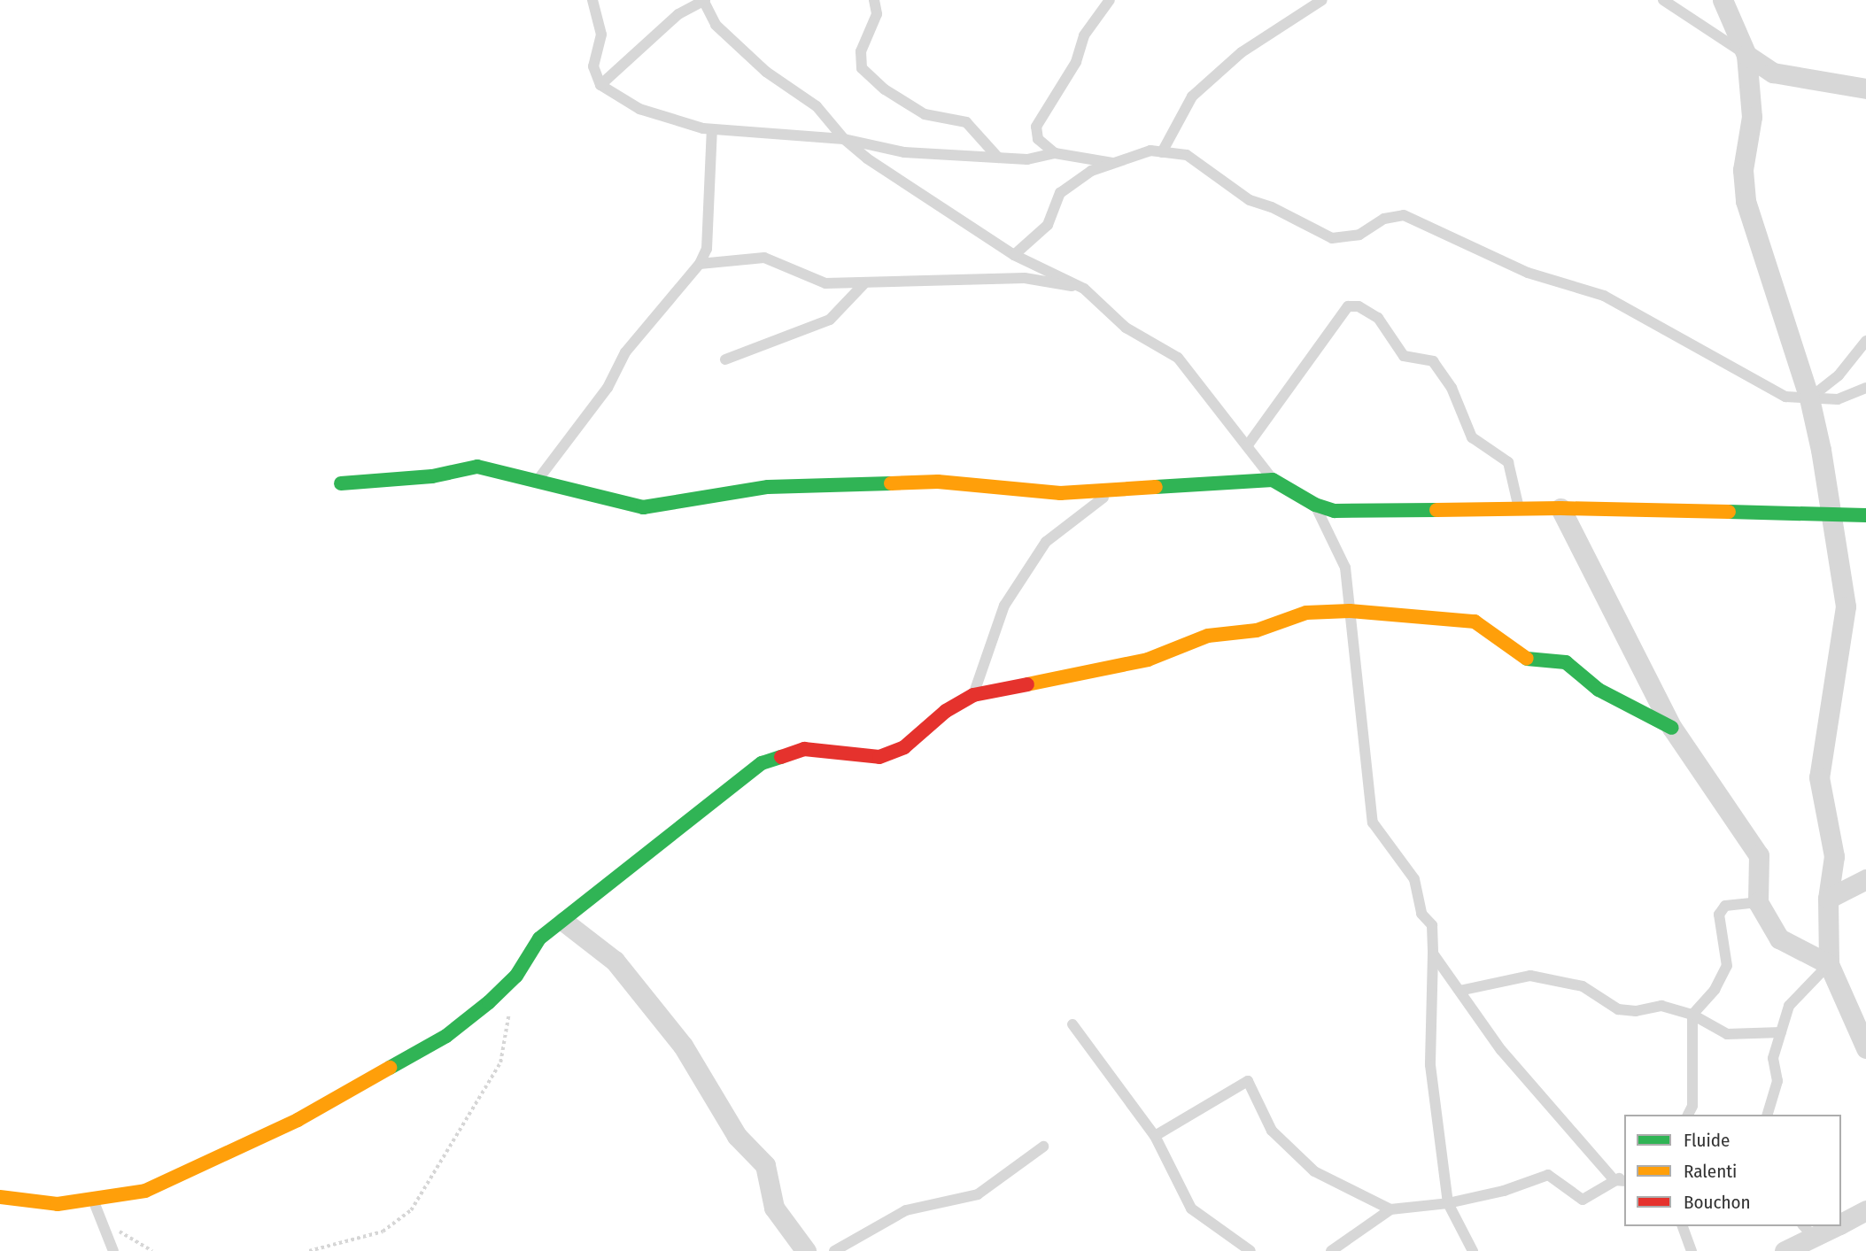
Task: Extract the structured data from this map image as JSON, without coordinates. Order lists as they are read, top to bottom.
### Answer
{
  "legend": ["Fluide", "Ralenti", "Bouchon"]
}
